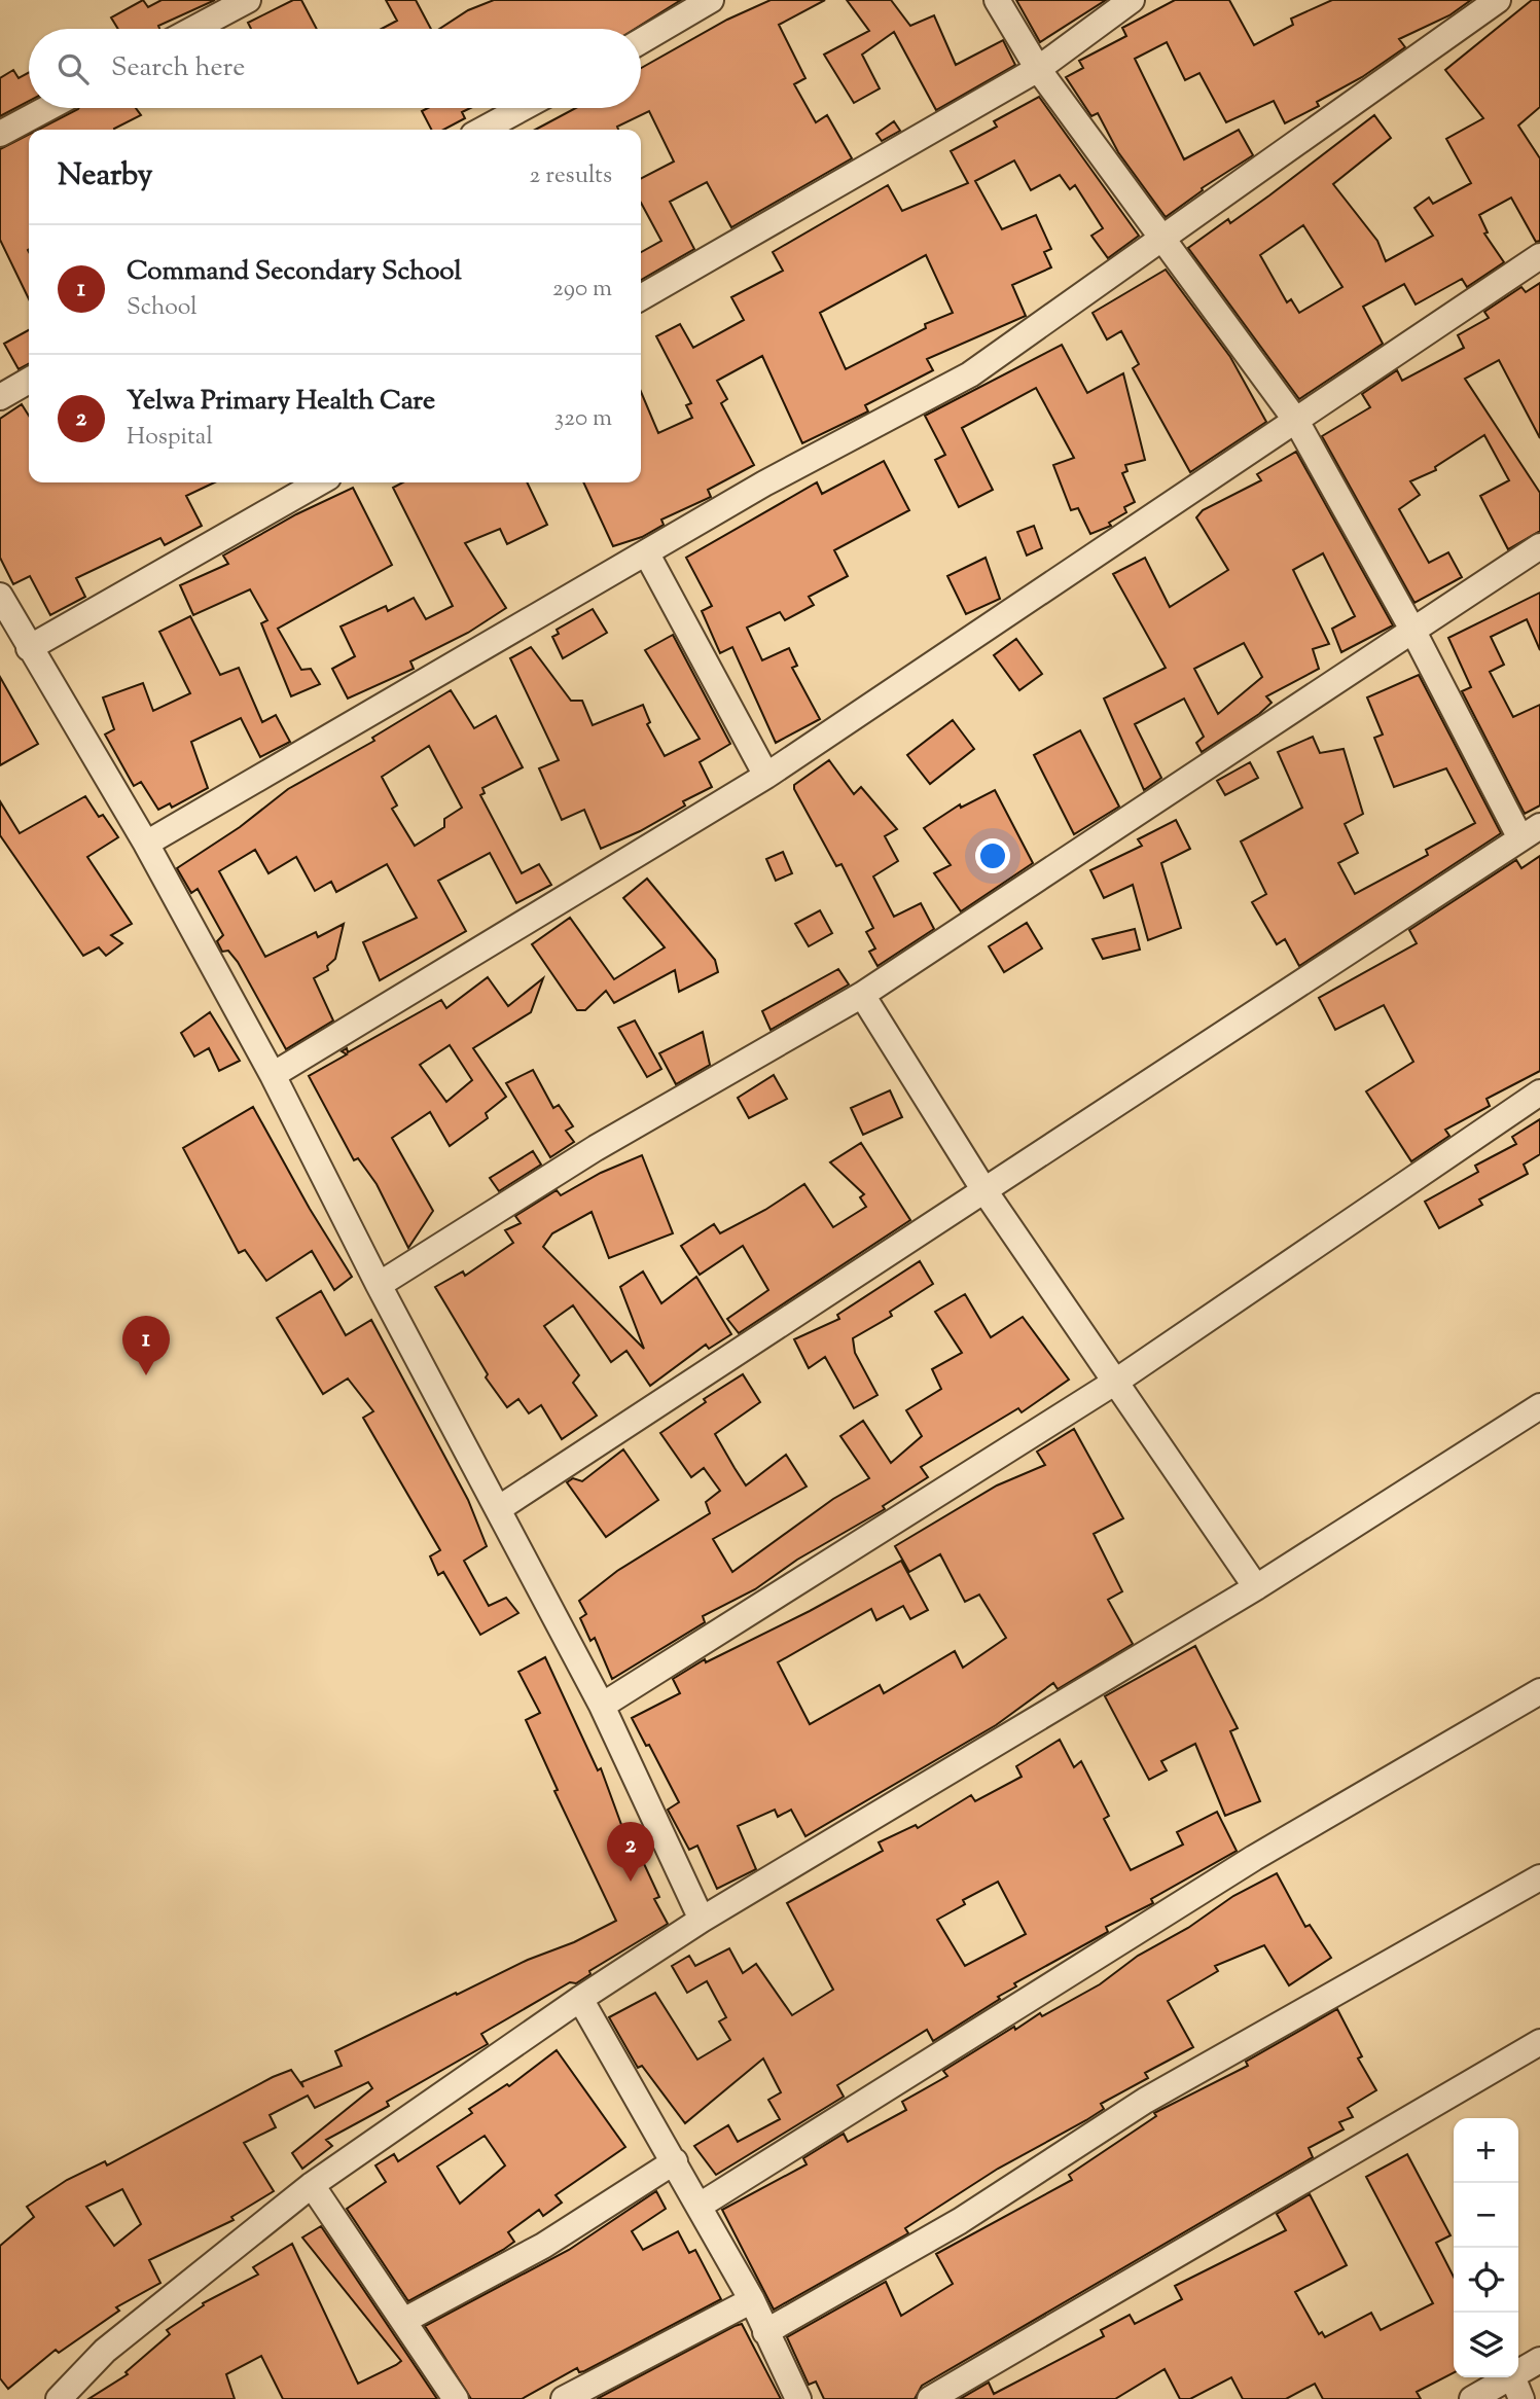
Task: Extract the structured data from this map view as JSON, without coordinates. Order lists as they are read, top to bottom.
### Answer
{
  "page": {
    "search": "Search here",
    "heading": ["Nearby", "2 results"],
    "list": [
      {
        "mark": "1",
        "name": "Command Secondary School",
        "note": "School",
        "value": "290 m"
      },
      {
        "mark": "2",
        "name": "Yelwa Primary Health Care",
        "note": "Hospital",
        "value": "320 m"
      }
    ],
    "pins": ["1", "2"],
    "map_buttons": ["+", "−"]
  }
}
